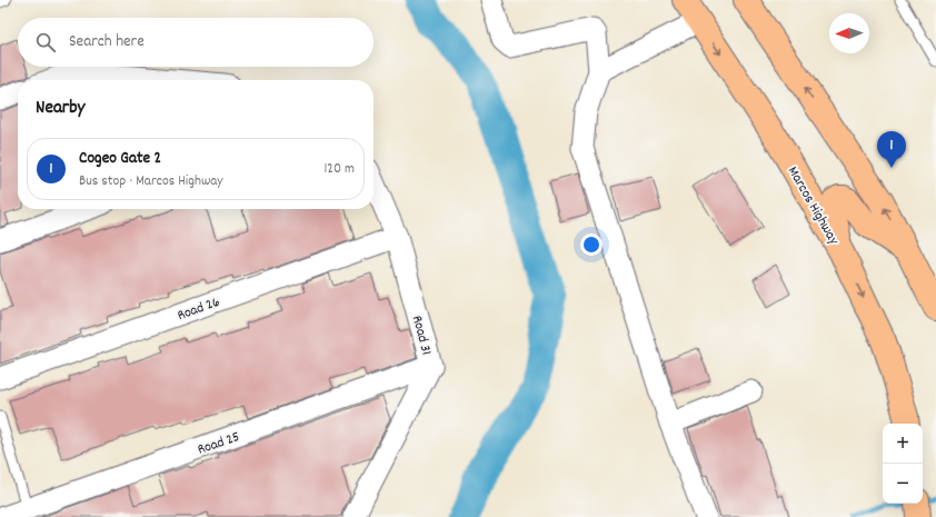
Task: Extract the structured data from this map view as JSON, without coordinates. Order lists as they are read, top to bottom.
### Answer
{
  "streets": {
    "main road": ["Marcos Highway"],
    "street": ["Road 26", "Road 31", "Road 25"]
  },
  "crossings": [
    ["Road 26", "Road 31"],
    ["Road 31", "Road 25"]
  ],
  "north": "left",
  "page": {
    "search": "Search here",
    "heading": "Nearby",
    "pins": "1",
    "list": [
      {
        "mark": "1",
        "name": "Cogeo Gate 2",
        "note": "Bus stop · Marcos Highway",
        "value": "120 m"
      }
    ],
    "map_buttons": ["+", "−"]
  }
}
